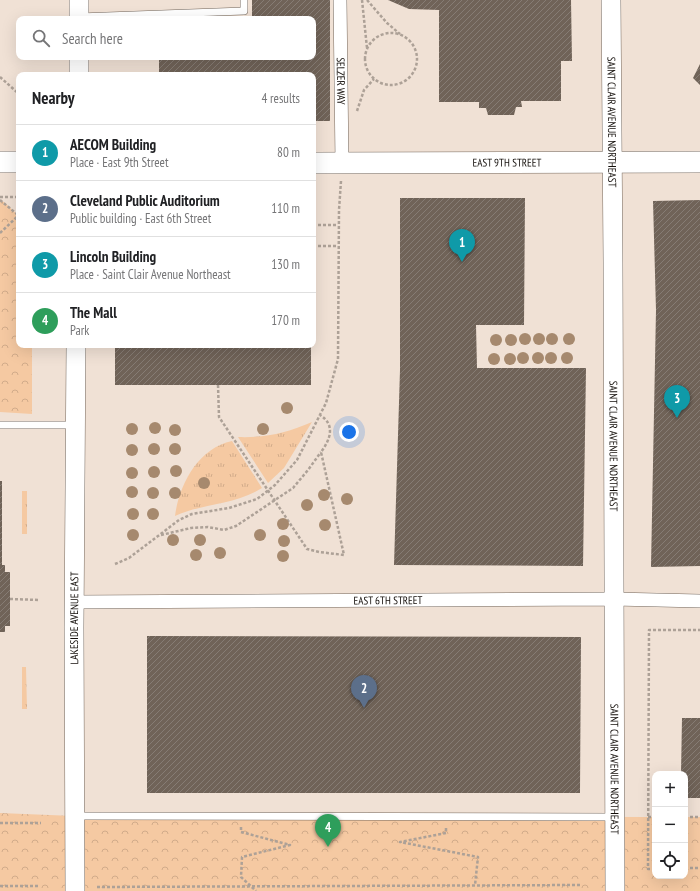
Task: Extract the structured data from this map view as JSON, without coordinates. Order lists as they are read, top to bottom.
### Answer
{
  "streets": {
    "main road": ["EAST 9TH STREET"],
    "street": [
      "SELZER WAY",
      "SAINT CLAIR AVENUE NORTHEAST",
      "EAST 6TH STREET",
      "LAKESIDE AVENUE EAST"
    ]
  },
  "crossings": [
    ["SELZER WAY", "EAST 9TH STREET"],
    ["SAINT CLAIR AVENUE NORTHEAST", "EAST 9TH STREET"],
    ["SAINT CLAIR AVENUE NORTHEAST", "EAST 6TH STREET"],
    ["EAST 6TH STREET", "LAKESIDE AVENUE EAST"]
  ],
  "page": {
    "search": "Search here",
    "heading": ["Nearby", "4 results"],
    "list": [
      {
        "mark": "1",
        "name": "AECOM Building",
        "note": "Place · East 9th Street",
        "value": "80 m"
      },
      {
        "mark": "2",
        "name": "Cleveland Public Auditorium",
        "note": "Public building · East 6th Street",
        "value": "110 m"
      },
      {
        "mark": "3",
        "name": "Lincoln Building",
        "note": "Place · Saint Clair Avenue Northeast",
        "value": "130 m"
      },
      {
        "mark": "4",
        "name": "The Mall",
        "note": "Park",
        "value": "170 m"
      }
    ],
    "pins": [
      "1",
      "3",
      "2",
      "4"
    ],
    "map_buttons": ["+", "−"]
  }
}
